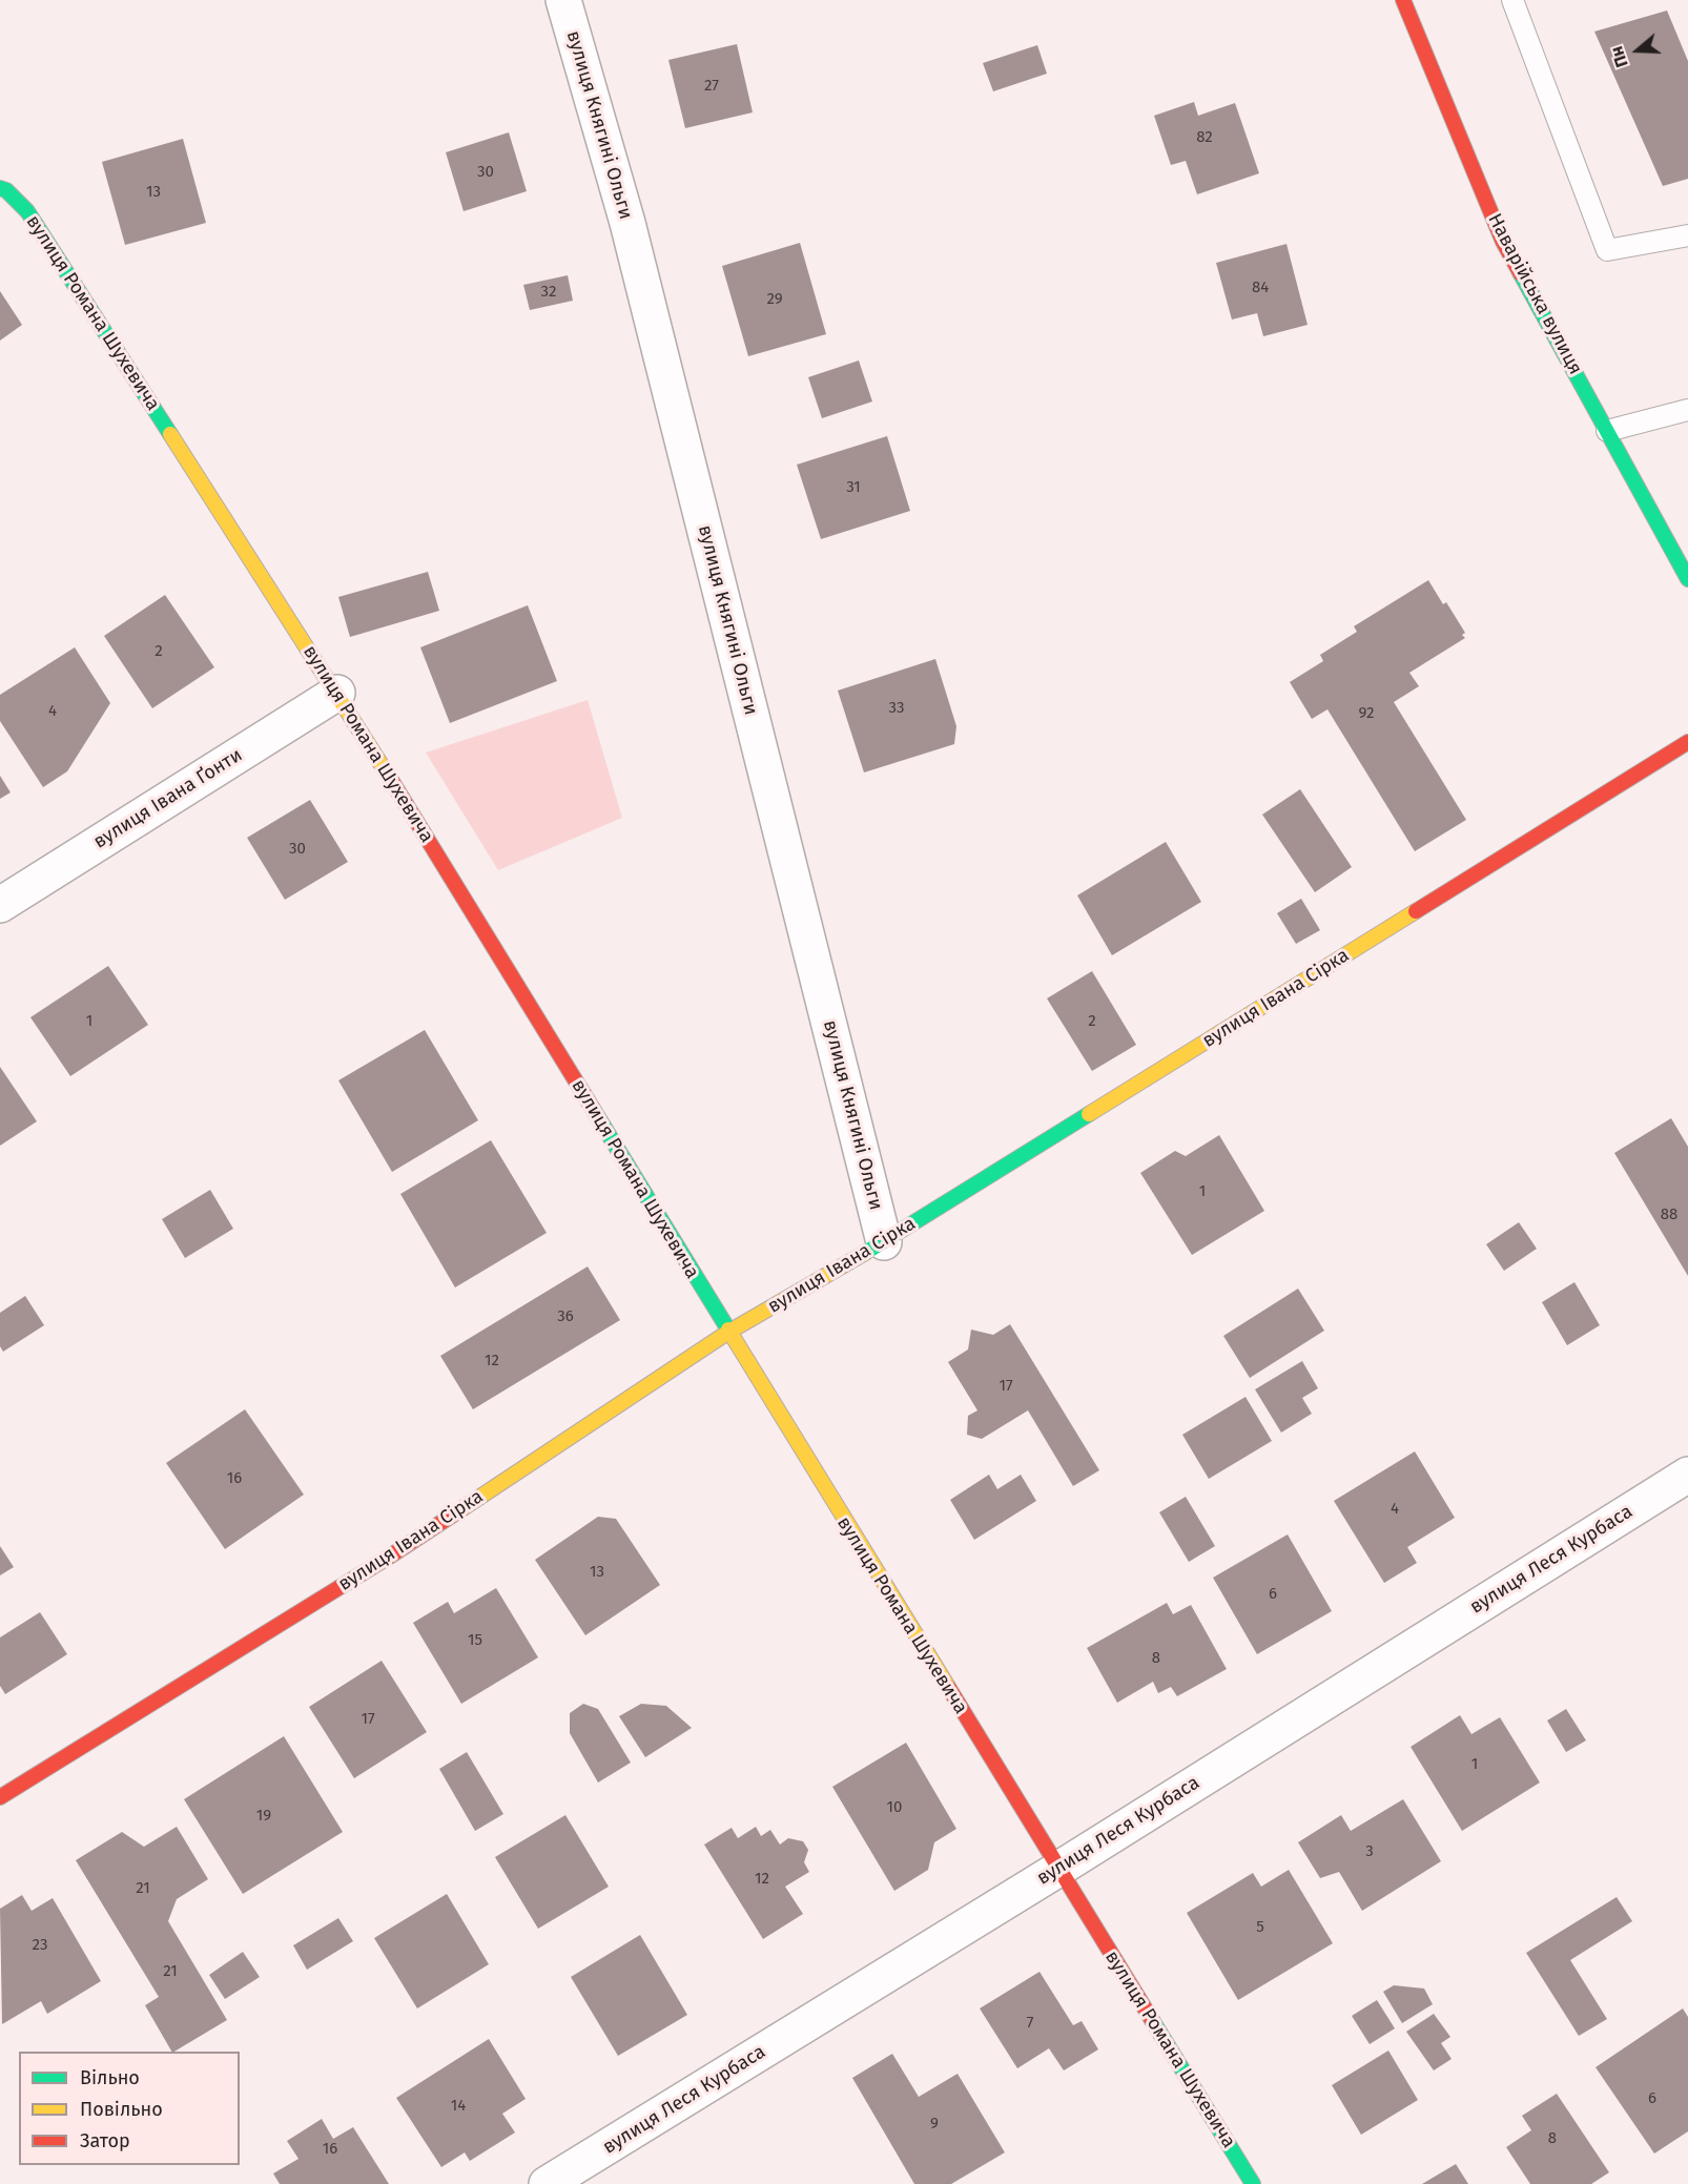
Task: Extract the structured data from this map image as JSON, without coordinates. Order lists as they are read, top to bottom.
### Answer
{
  "streets": {
    "street": [
      "вулиця Княгині Ольги",
      "Наварійська вулиця",
      "вулиця Романа Шухевича",
      "вулиця Івана Ґонти",
      "вулиця Івана Сірка",
      "вулиця Леся Курбаса"
    ]
  },
  "crossings": [
    ["вулиця Княгині Ольги", "вулиця Івана Сірка"],
    ["вулиця Романа Шухевича", "вулиця Івана Ґонти"],
    ["вулиця Романа Шухевича", "вулиця Івана Сірка"],
    ["вулиця Романа Шухевича", "вулиця Леся Курбаса"]
  ],
  "house_numbers": [
    "27",
    "82",
    "30",
    "13",
    "84",
    "32",
    "29",
    "31",
    "2",
    "33",
    "4",
    "92",
    "30",
    "1",
    "2",
    "1",
    "88",
    "36",
    "12",
    "17",
    "16",
    "4",
    "13",
    "6",
    "15",
    "8",
    "17",
    "1",
    "10",
    "19",
    "3",
    "12",
    "21",
    "5",
    "23",
    "21",
    "7",
    "6",
    "14",
    "9",
    "8",
    "16"
  ],
  "legend": ["Вільно", "Повільно", "Затор"],
  "north": "left"
}
